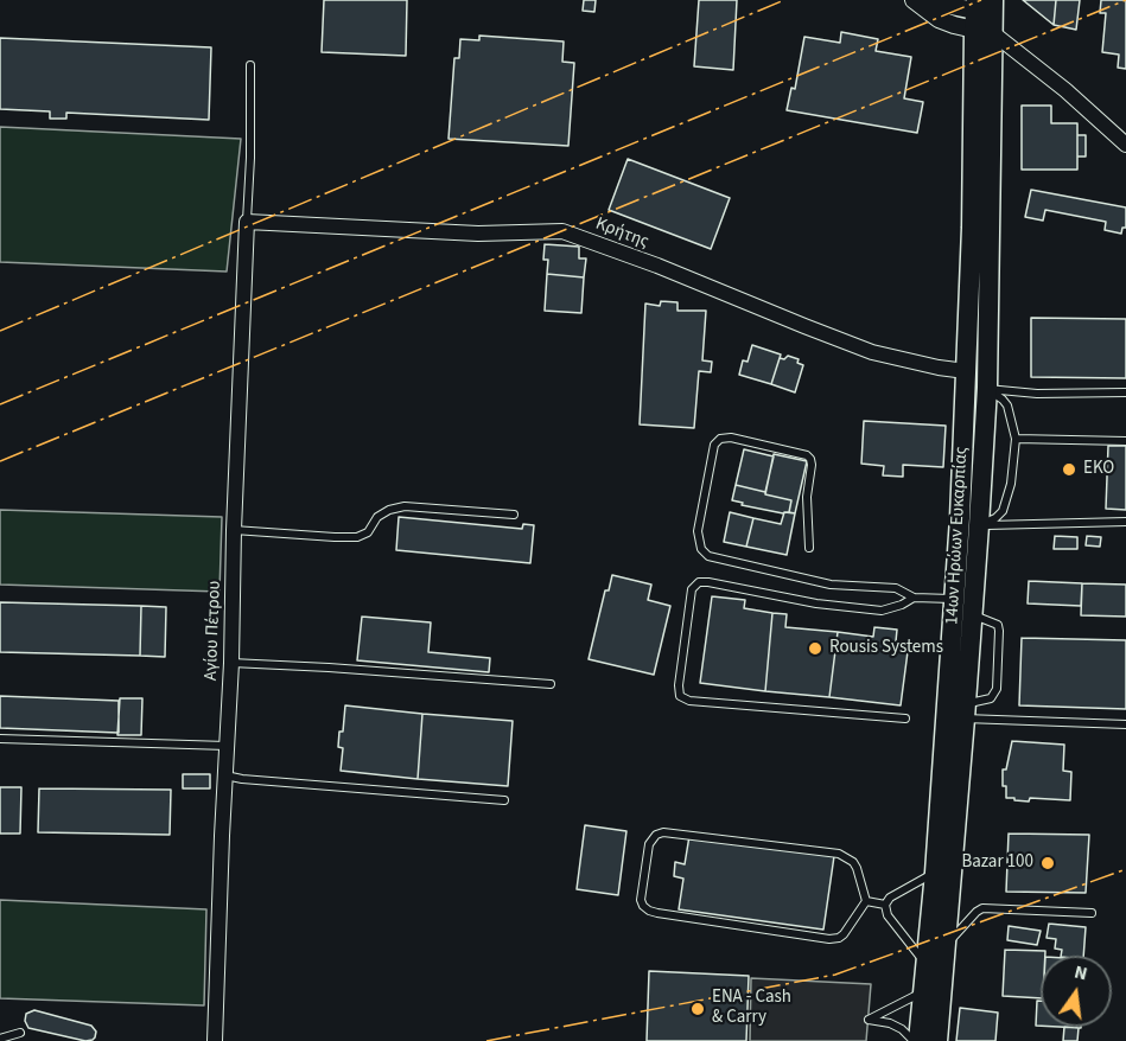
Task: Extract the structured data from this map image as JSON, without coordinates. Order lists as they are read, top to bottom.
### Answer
{
  "streets": {
    "main road": ["14ων Ηρώων Ευκαρπίας"],
    "street": ["Κρήτης", "Αγίου Πέτρου"]
  },
  "crossings": [
    ["Κρήτης", "14ων Ηρώων Ευκαρπίας"],
    ["Κρήτης", "Αγίου Πέτρου"]
  ],
  "places": [
    "ΕΚΟ",
    "Rousis Systems",
    "Bazar 100",
    "ENA - Cash & Carry"
  ],
  "north": "top"
}
